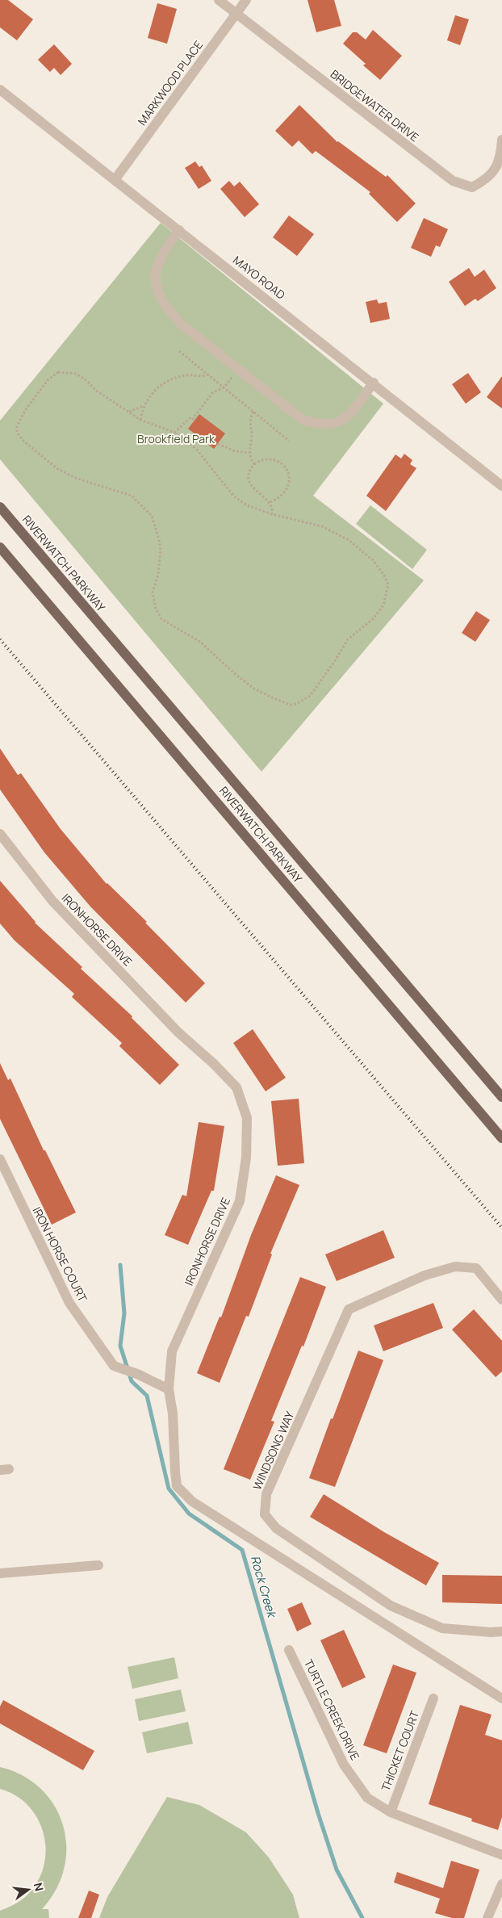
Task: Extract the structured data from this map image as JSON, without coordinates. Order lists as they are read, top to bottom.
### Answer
{
  "streets": {
    "main road": ["RIVERWATCH PARKWAY"],
    "street": [
      "MARKWOOD PLACE",
      "BRIDGEWATER DRIVE",
      "MAYO ROAD",
      "IRONHORSE DRIVE",
      "IRON HORSE COURT",
      "WINDSONG WAY",
      "TURTLE CREEK DRIVE",
      "THICKET COURT"
    ]
  },
  "crossings": [
    ["MARKWOOD PLACE", "BRIDGEWATER DRIVE"],
    ["MARKWOOD PLACE", "MAYO ROAD"],
    ["IRONHORSE DRIVE", "IRON HORSE COURT"],
    ["TURTLE CREEK DRIVE", "THICKET COURT"]
  ],
  "water": ["Rock Creek"],
  "parks": ["Brookfield Park"],
  "north": "right"
}
